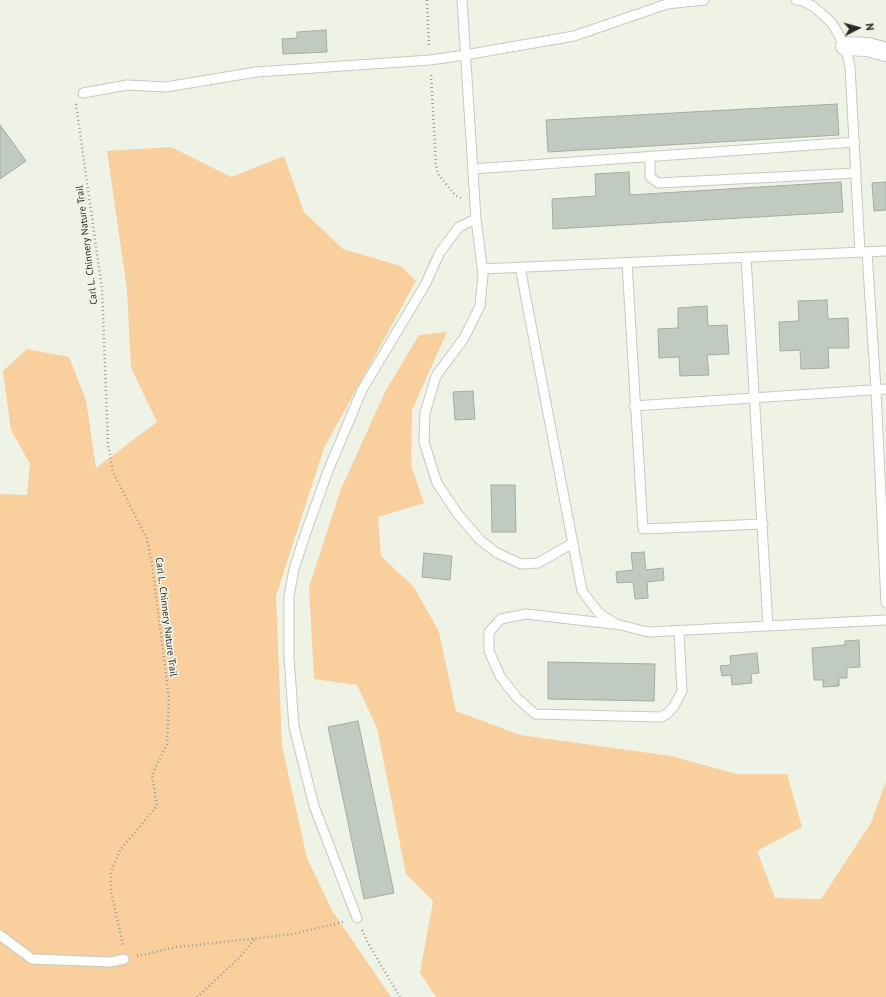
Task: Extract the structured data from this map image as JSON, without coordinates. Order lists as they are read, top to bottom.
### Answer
{
  "streets": {
    "path": ["Carl L. Chinnery Nature Trail"]
  },
  "north": "right"
}
